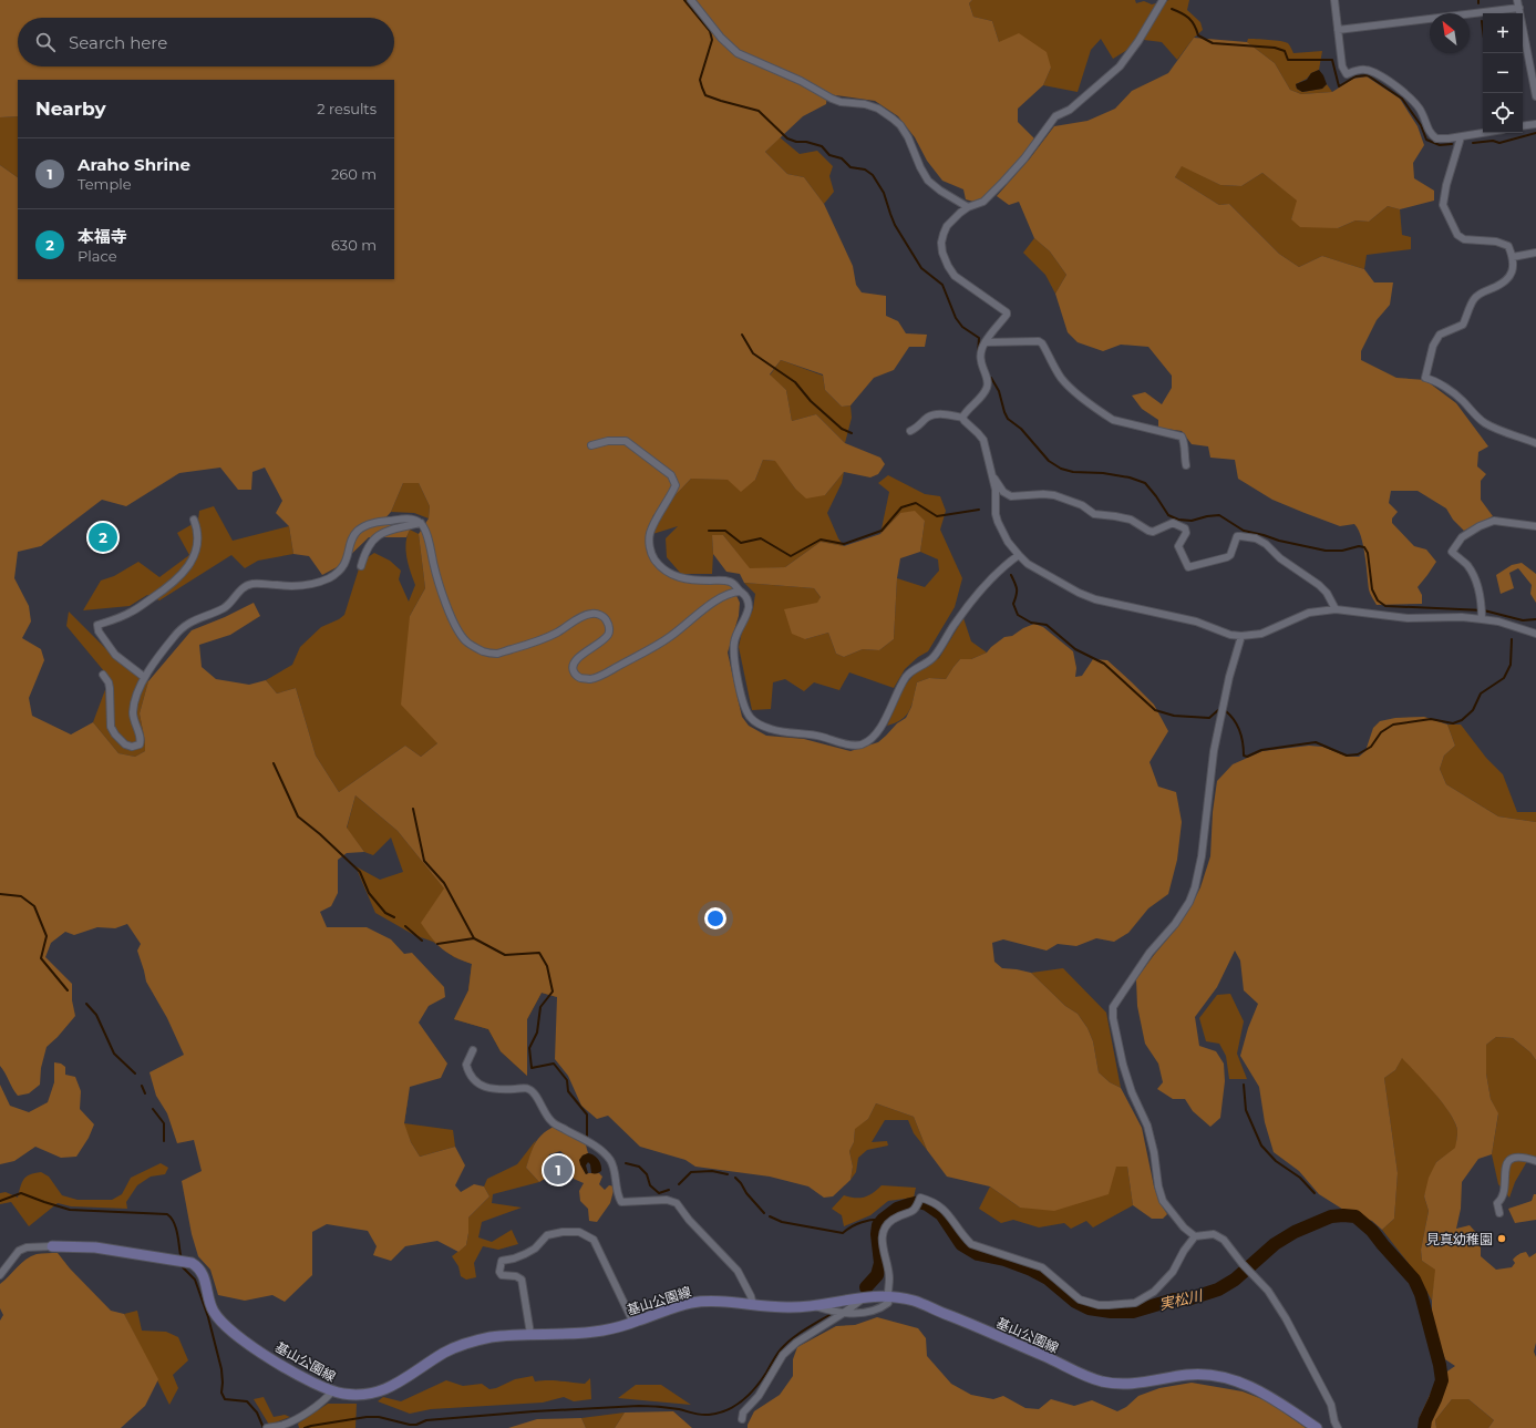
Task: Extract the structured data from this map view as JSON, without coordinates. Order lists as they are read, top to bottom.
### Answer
{
  "streets": {
    "main road": ["基山公園線"]
  },
  "water": ["実松川"],
  "places": ["見真幼稚園"],
  "north": "top left",
  "page": {
    "map_buttons": ["+", "−"],
    "search": "Search here",
    "heading": ["Nearby", "2 results"],
    "list": [
      {
        "mark": "1",
        "name": "Araho Shrine",
        "note": "Temple",
        "value": "260 m"
      },
      {
        "mark": "2",
        "name": "本福寺",
        "note": "Place",
        "value": "630 m"
      }
    ],
    "pins": ["2", "1"]
  }
}
